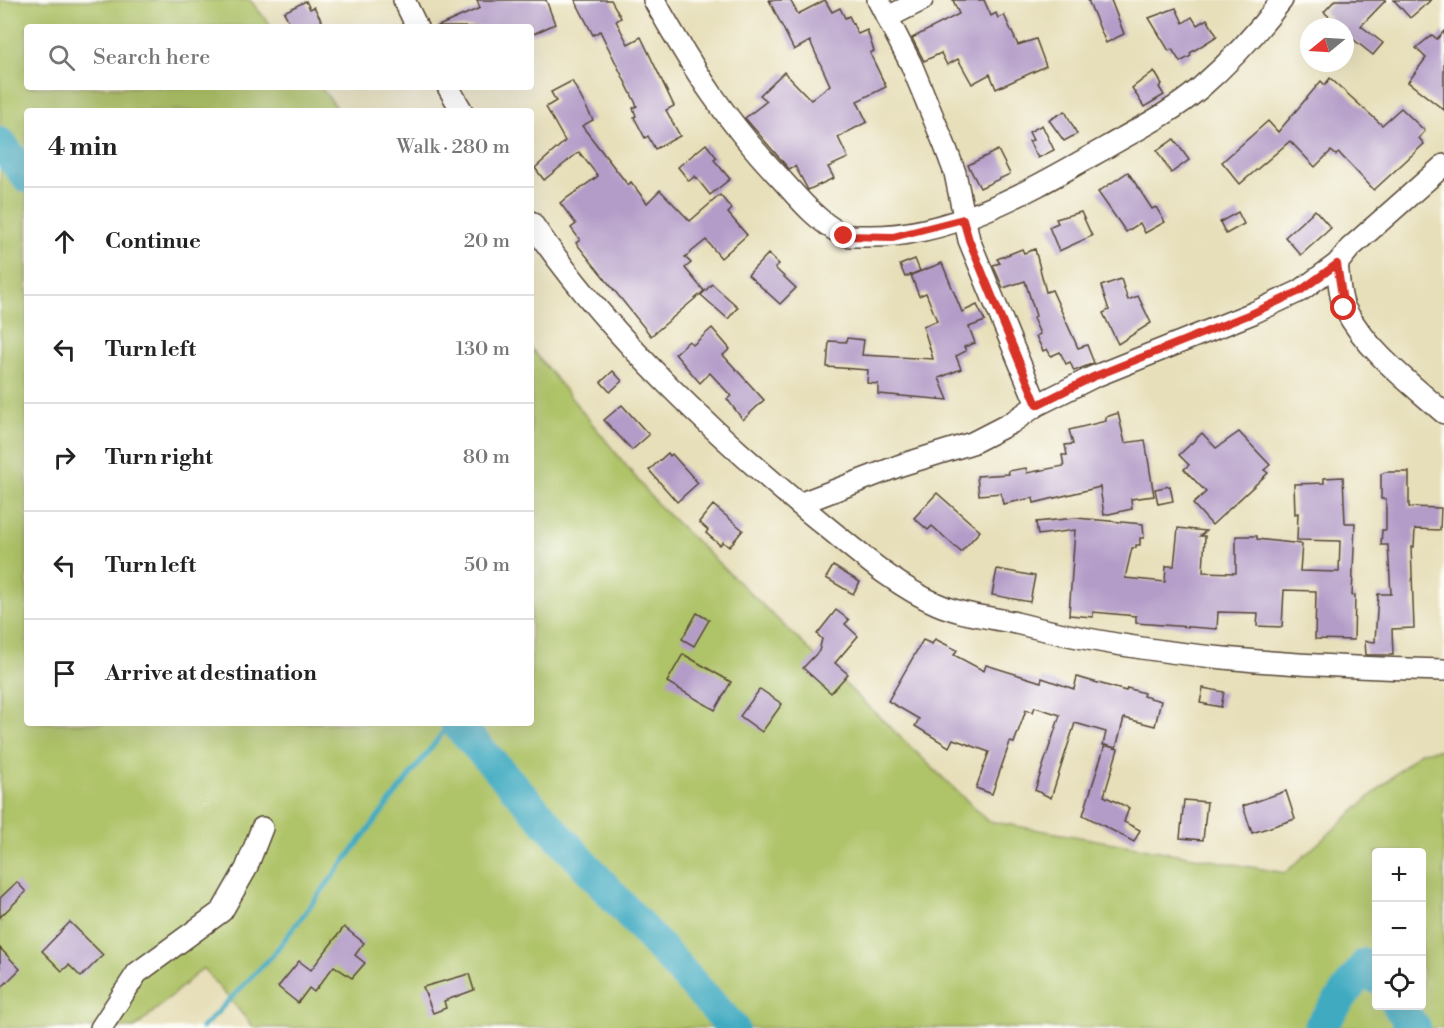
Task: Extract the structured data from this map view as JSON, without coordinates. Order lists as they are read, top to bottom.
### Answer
{
  "north": "left",
  "page": {
    "search": "Search here",
    "heading": ["4 min", "Walk · 280 m"],
    "list": [
      ["Continue", "20 m"],
      ["Turn left", "130 m"],
      ["Turn right", "80 m"],
      ["Turn left", "50 m"],
      "Arrive at destination"
    ],
    "map_buttons": ["+", "−"]
  }
}
